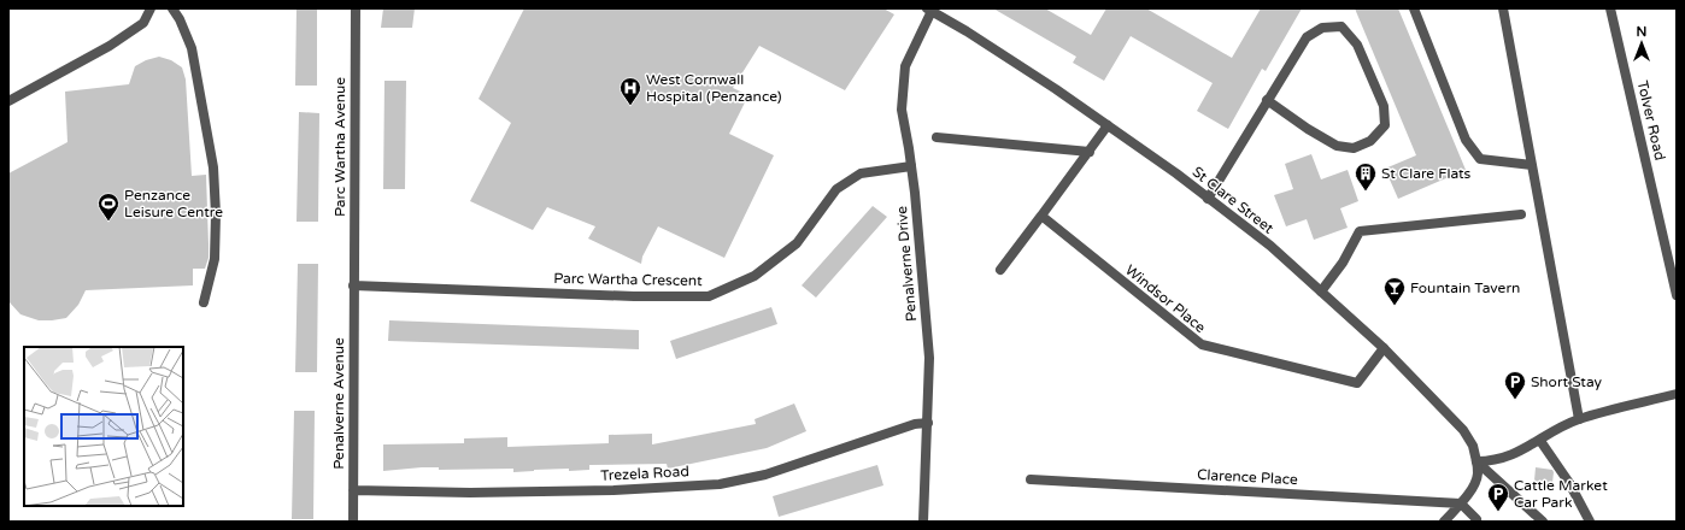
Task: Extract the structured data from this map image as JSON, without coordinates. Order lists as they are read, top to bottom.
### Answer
{
  "streets": {
    "street": [
      "Tolver Road",
      "Parc Wartha Avenue",
      "St Clare Street",
      "Penalverne Drive",
      "Parc Wartha Crescent",
      "Windsor Place",
      "Penalverne Avenue",
      "Trezela Road",
      "Clarence Place"
    ]
  },
  "crossings": [
    ["Parc Wartha Avenue", "Parc Wartha Crescent"],
    ["Parc Wartha Avenue", "Penalverne Avenue"],
    ["St Clare Street", "Penalverne Drive"],
    ["St Clare Street", "Windsor Place"],
    ["Penalverne Drive", "Parc Wartha Crescent"],
    ["Penalverne Drive", "Trezela Road"],
    ["Parc Wartha Crescent", "Penalverne Avenue"],
    ["Penalverne Avenue", "Trezela Road"]
  ],
  "places": {
    "hospital": ["West Cornwall Hospital (Penzance)"],
    "building": ["St Clare Flats"],
    "sports": ["Penzance Leisure Centre"],
    "bar": ["Fountain Tavern"],
    "parking": ["Short Stay", "Cattle Market Car Park"]
  },
  "north": "top"
}
